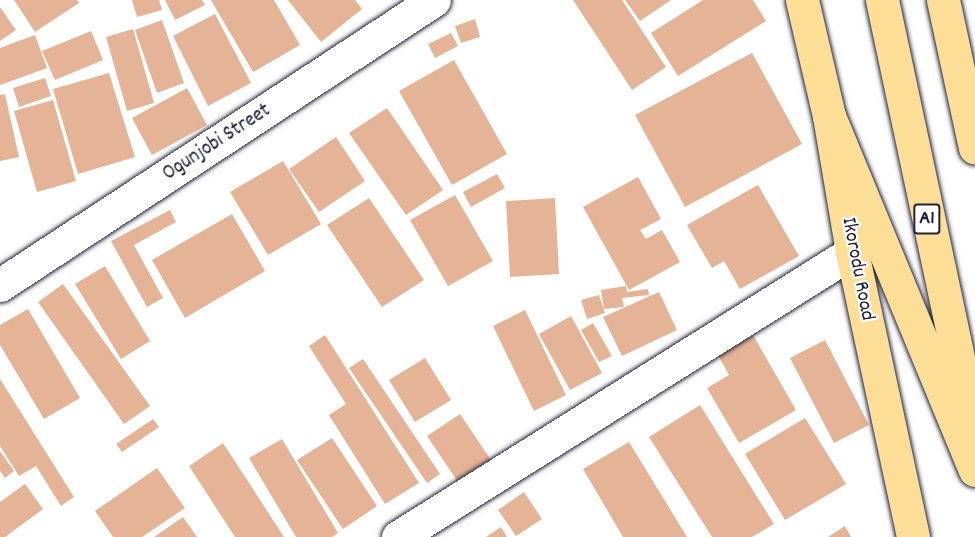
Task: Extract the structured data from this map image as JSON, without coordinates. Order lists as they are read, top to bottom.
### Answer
{
  "streets": {
    "main road": ["A1", "Ikorodu Road"],
    "street": ["Ogunjobi Street"]
  }
}
